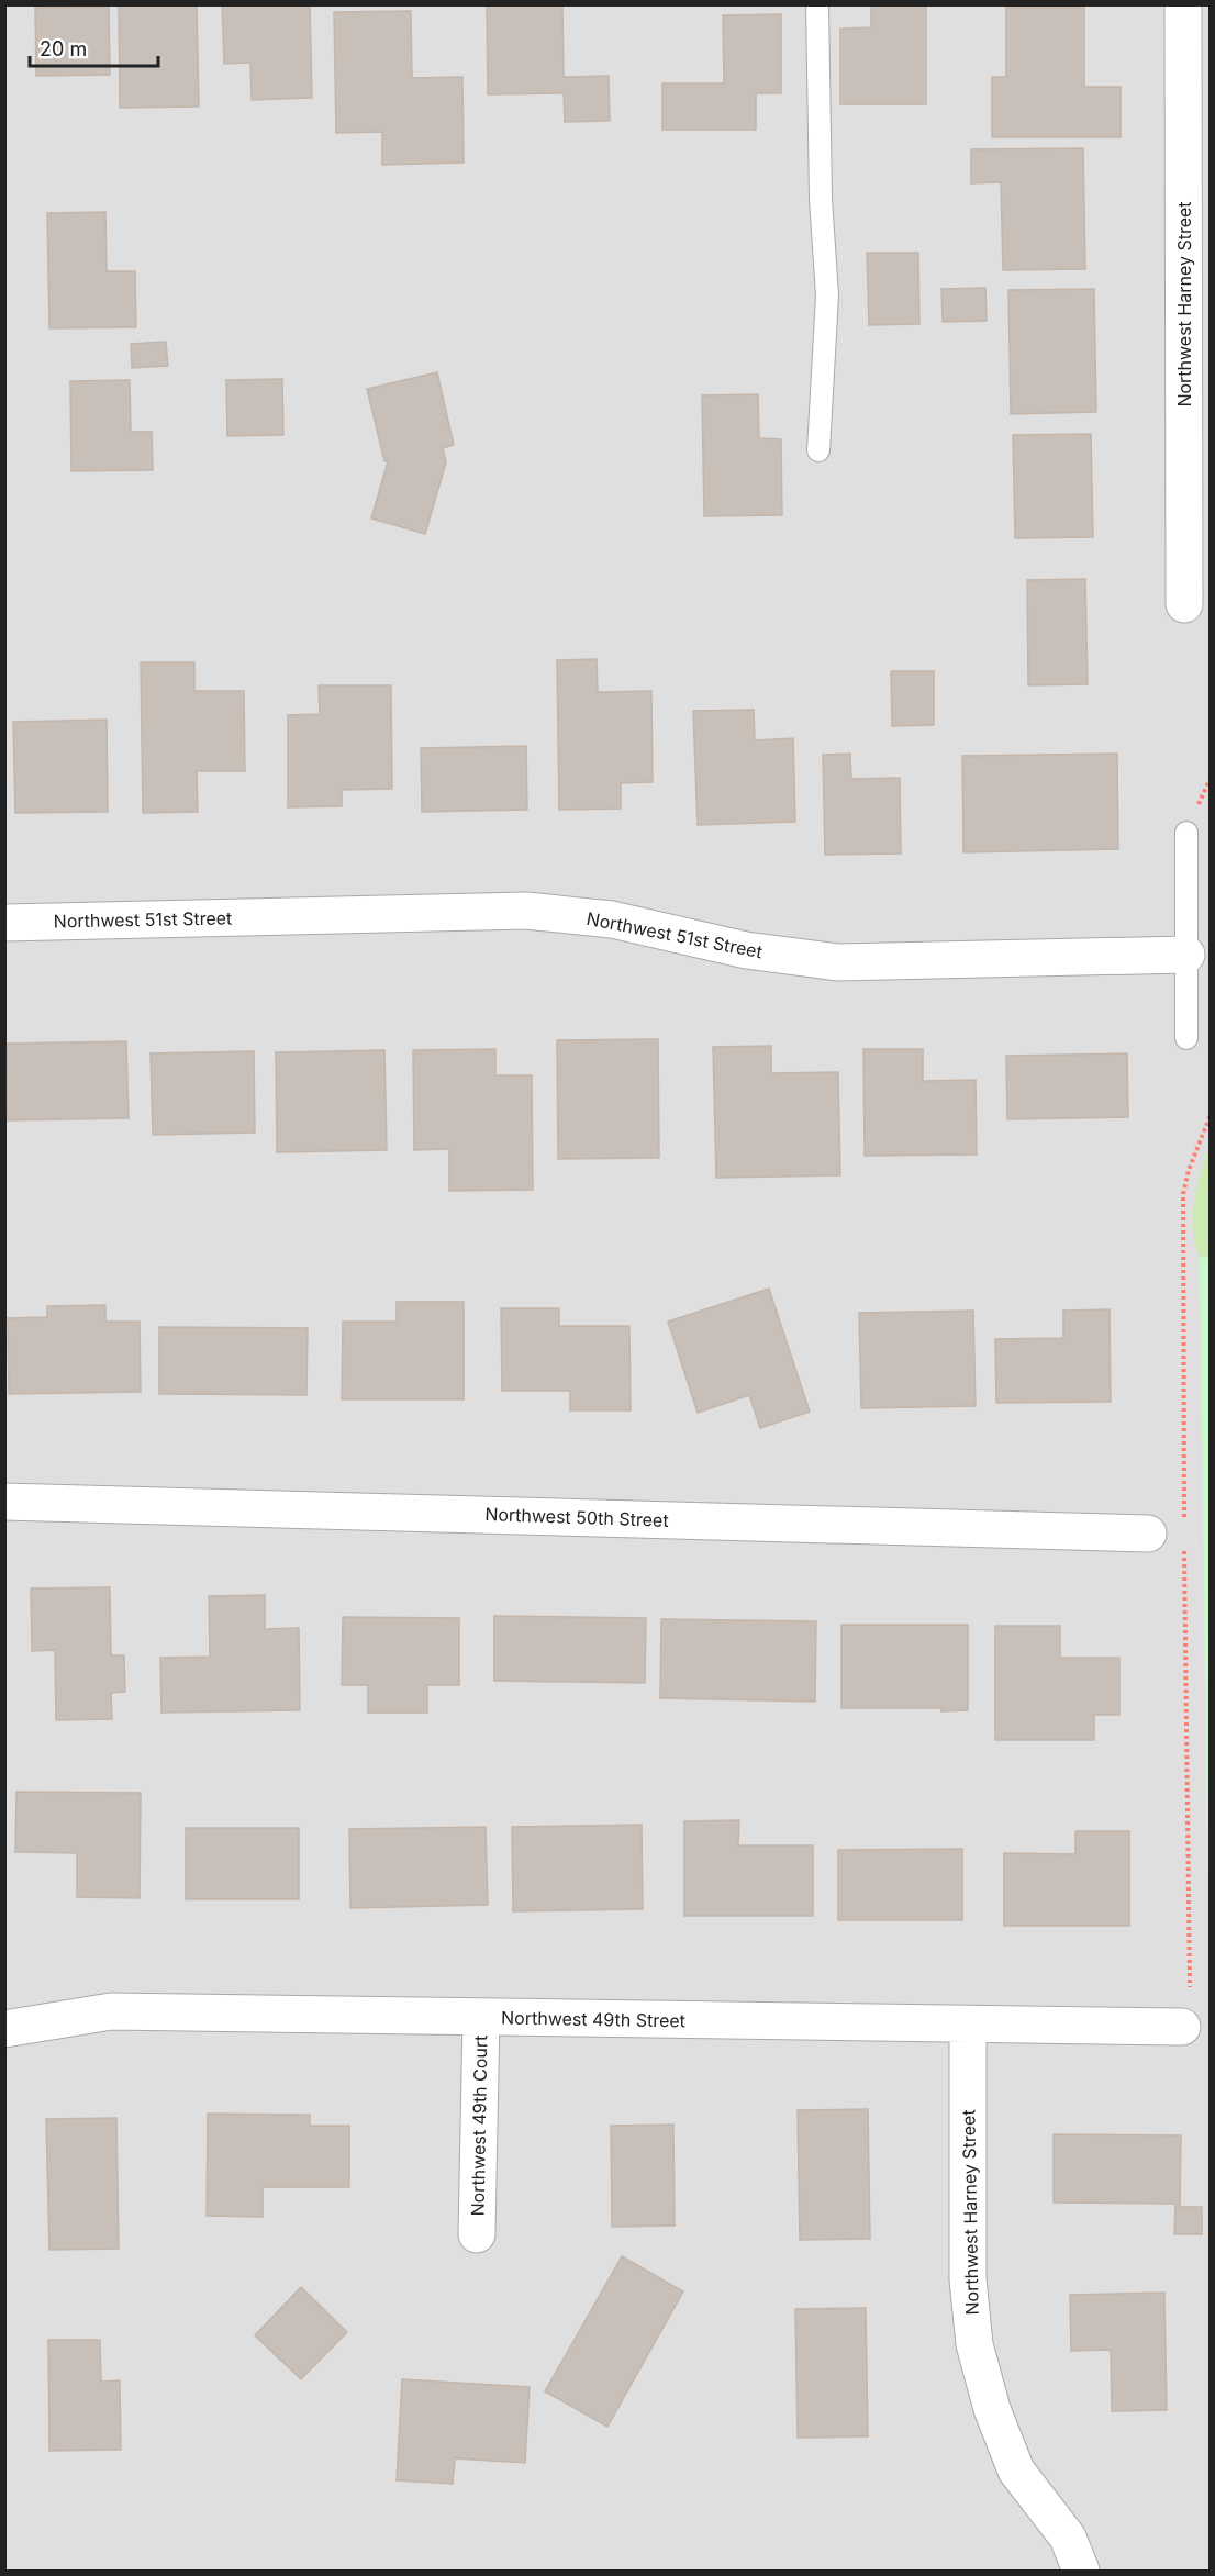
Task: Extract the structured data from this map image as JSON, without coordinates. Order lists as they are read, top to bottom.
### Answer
{
  "streets": {
    "street": [
      "Northwest Harney Street",
      "Northwest 51st Street",
      "Northwest 50th Street",
      "Northwest 49th Street",
      "Northwest 49th Court"
    ]
  },
  "crossings": [
    ["Northwest Harney Street", "Northwest 49th Street"],
    ["Northwest 49th Street", "Northwest 49th Court"]
  ],
  "scale_bar": "20 m"
}
